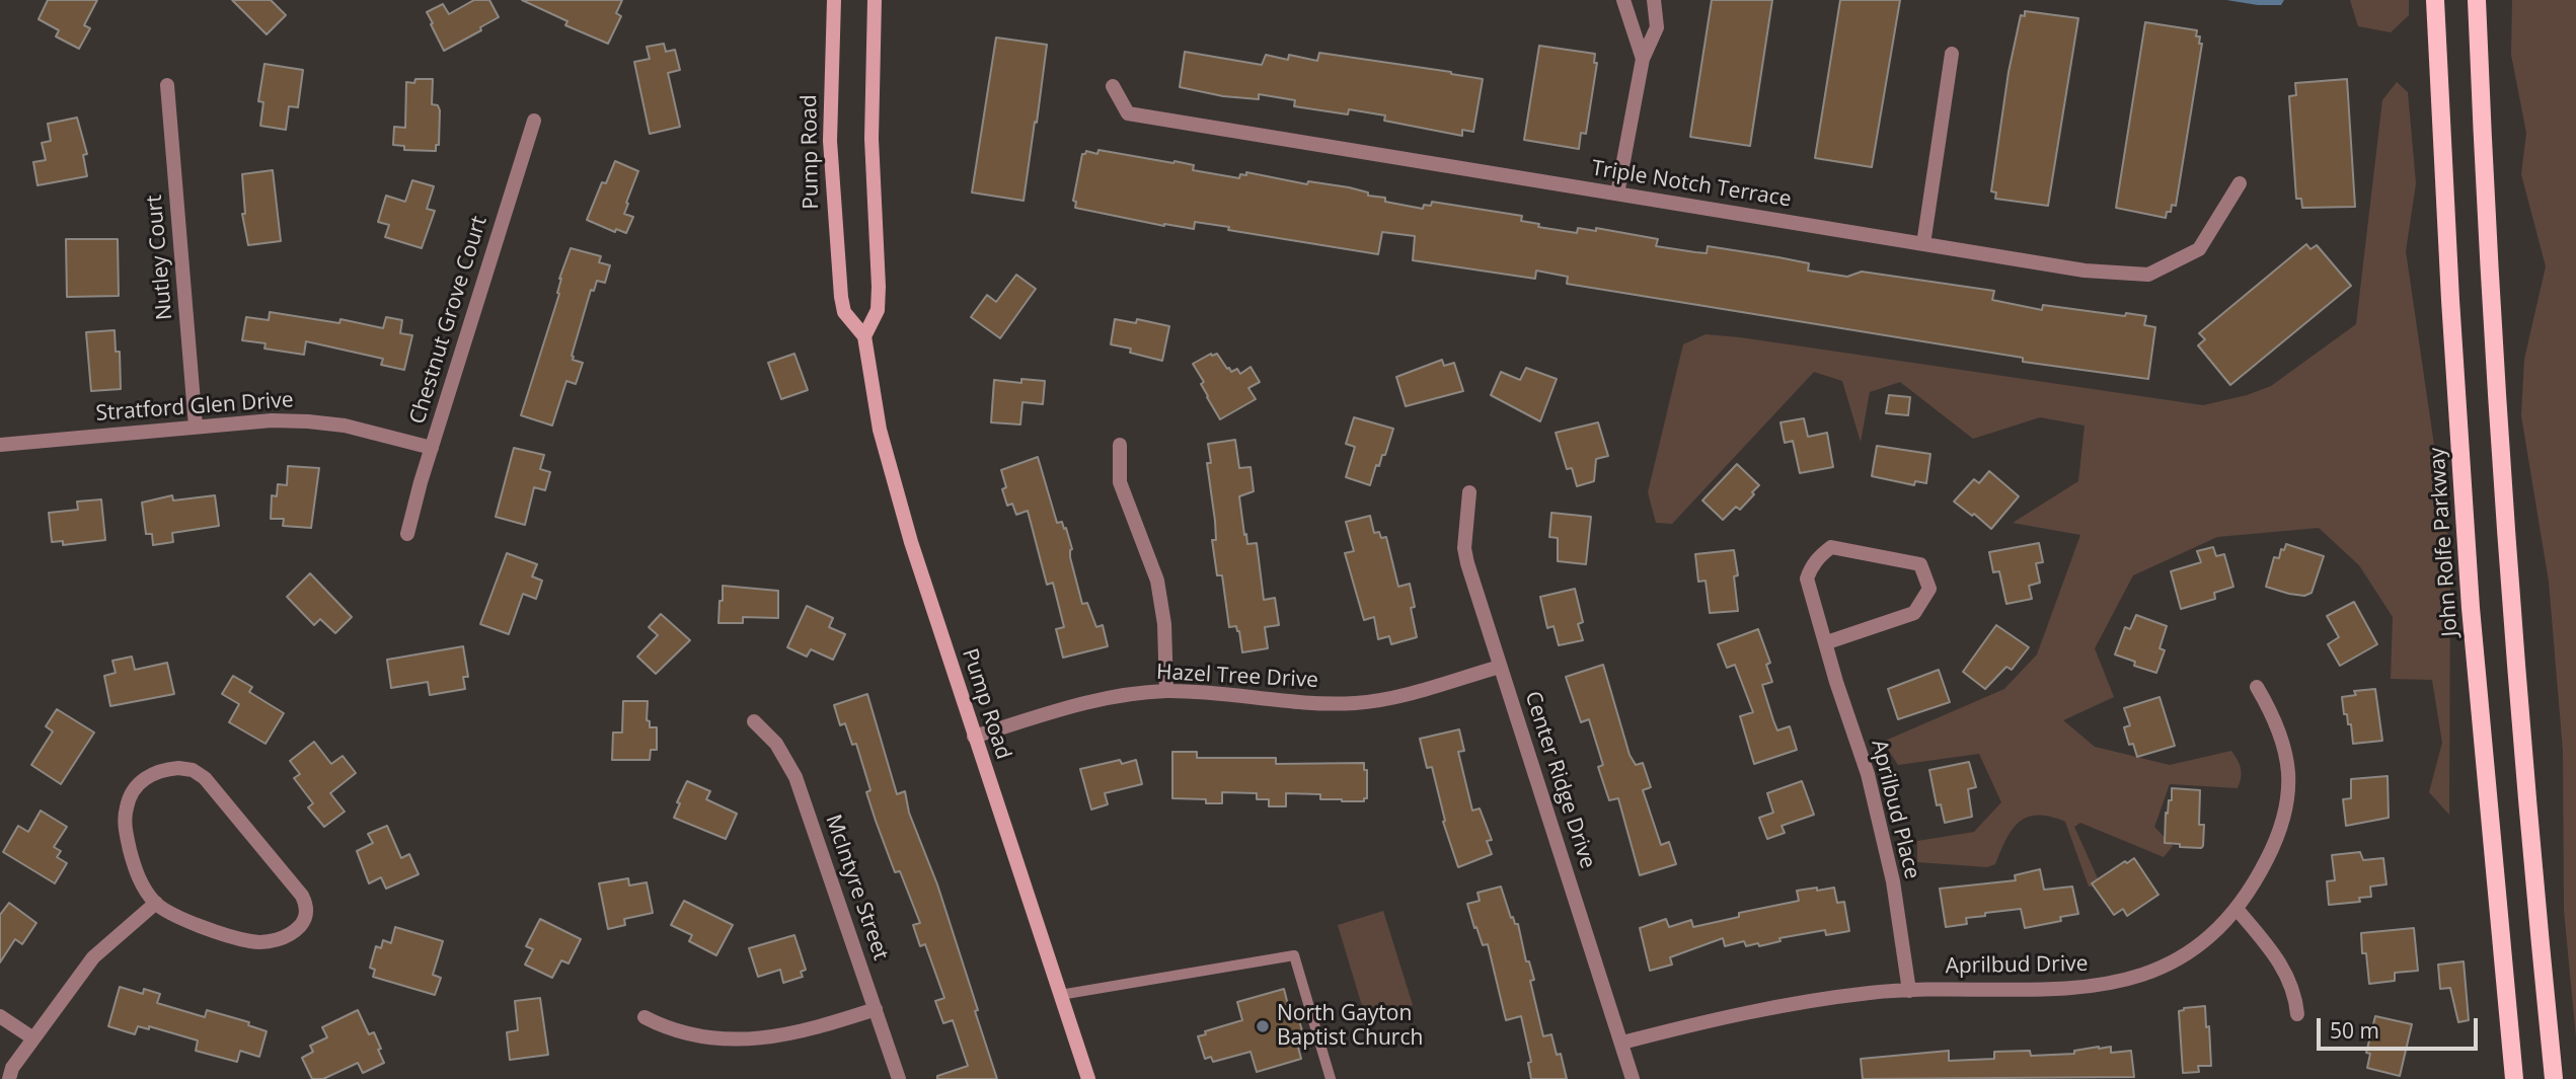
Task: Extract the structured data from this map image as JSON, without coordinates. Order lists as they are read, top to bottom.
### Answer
{
  "streets": {
    "main road": ["Pump Road", "John Rolfe Parkway"],
    "street": [
      "Triple Notch Terrace",
      "Nutley Court",
      "Chestnut Grove Court",
      "Stratford Glen Drive",
      "Hazel Tree Drive",
      "Center Ridge Drive",
      "Aprilbud Place",
      "McIntyre Street",
      "Aprilbud Drive"
    ]
  },
  "crossings": [
    ["Pump Road", "Hazel Tree Drive"],
    ["Nutley Court", "Stratford Glen Drive"],
    ["Chestnut Grove Court", "Stratford Glen Drive"],
    ["Hazel Tree Drive", "Center Ridge Drive"],
    ["Center Ridge Drive", "Aprilbud Drive"],
    ["Aprilbud Place", "Aprilbud Drive"]
  ],
  "places": ["North Gayton Baptist Church"],
  "scale_bar": "50 m"
}
